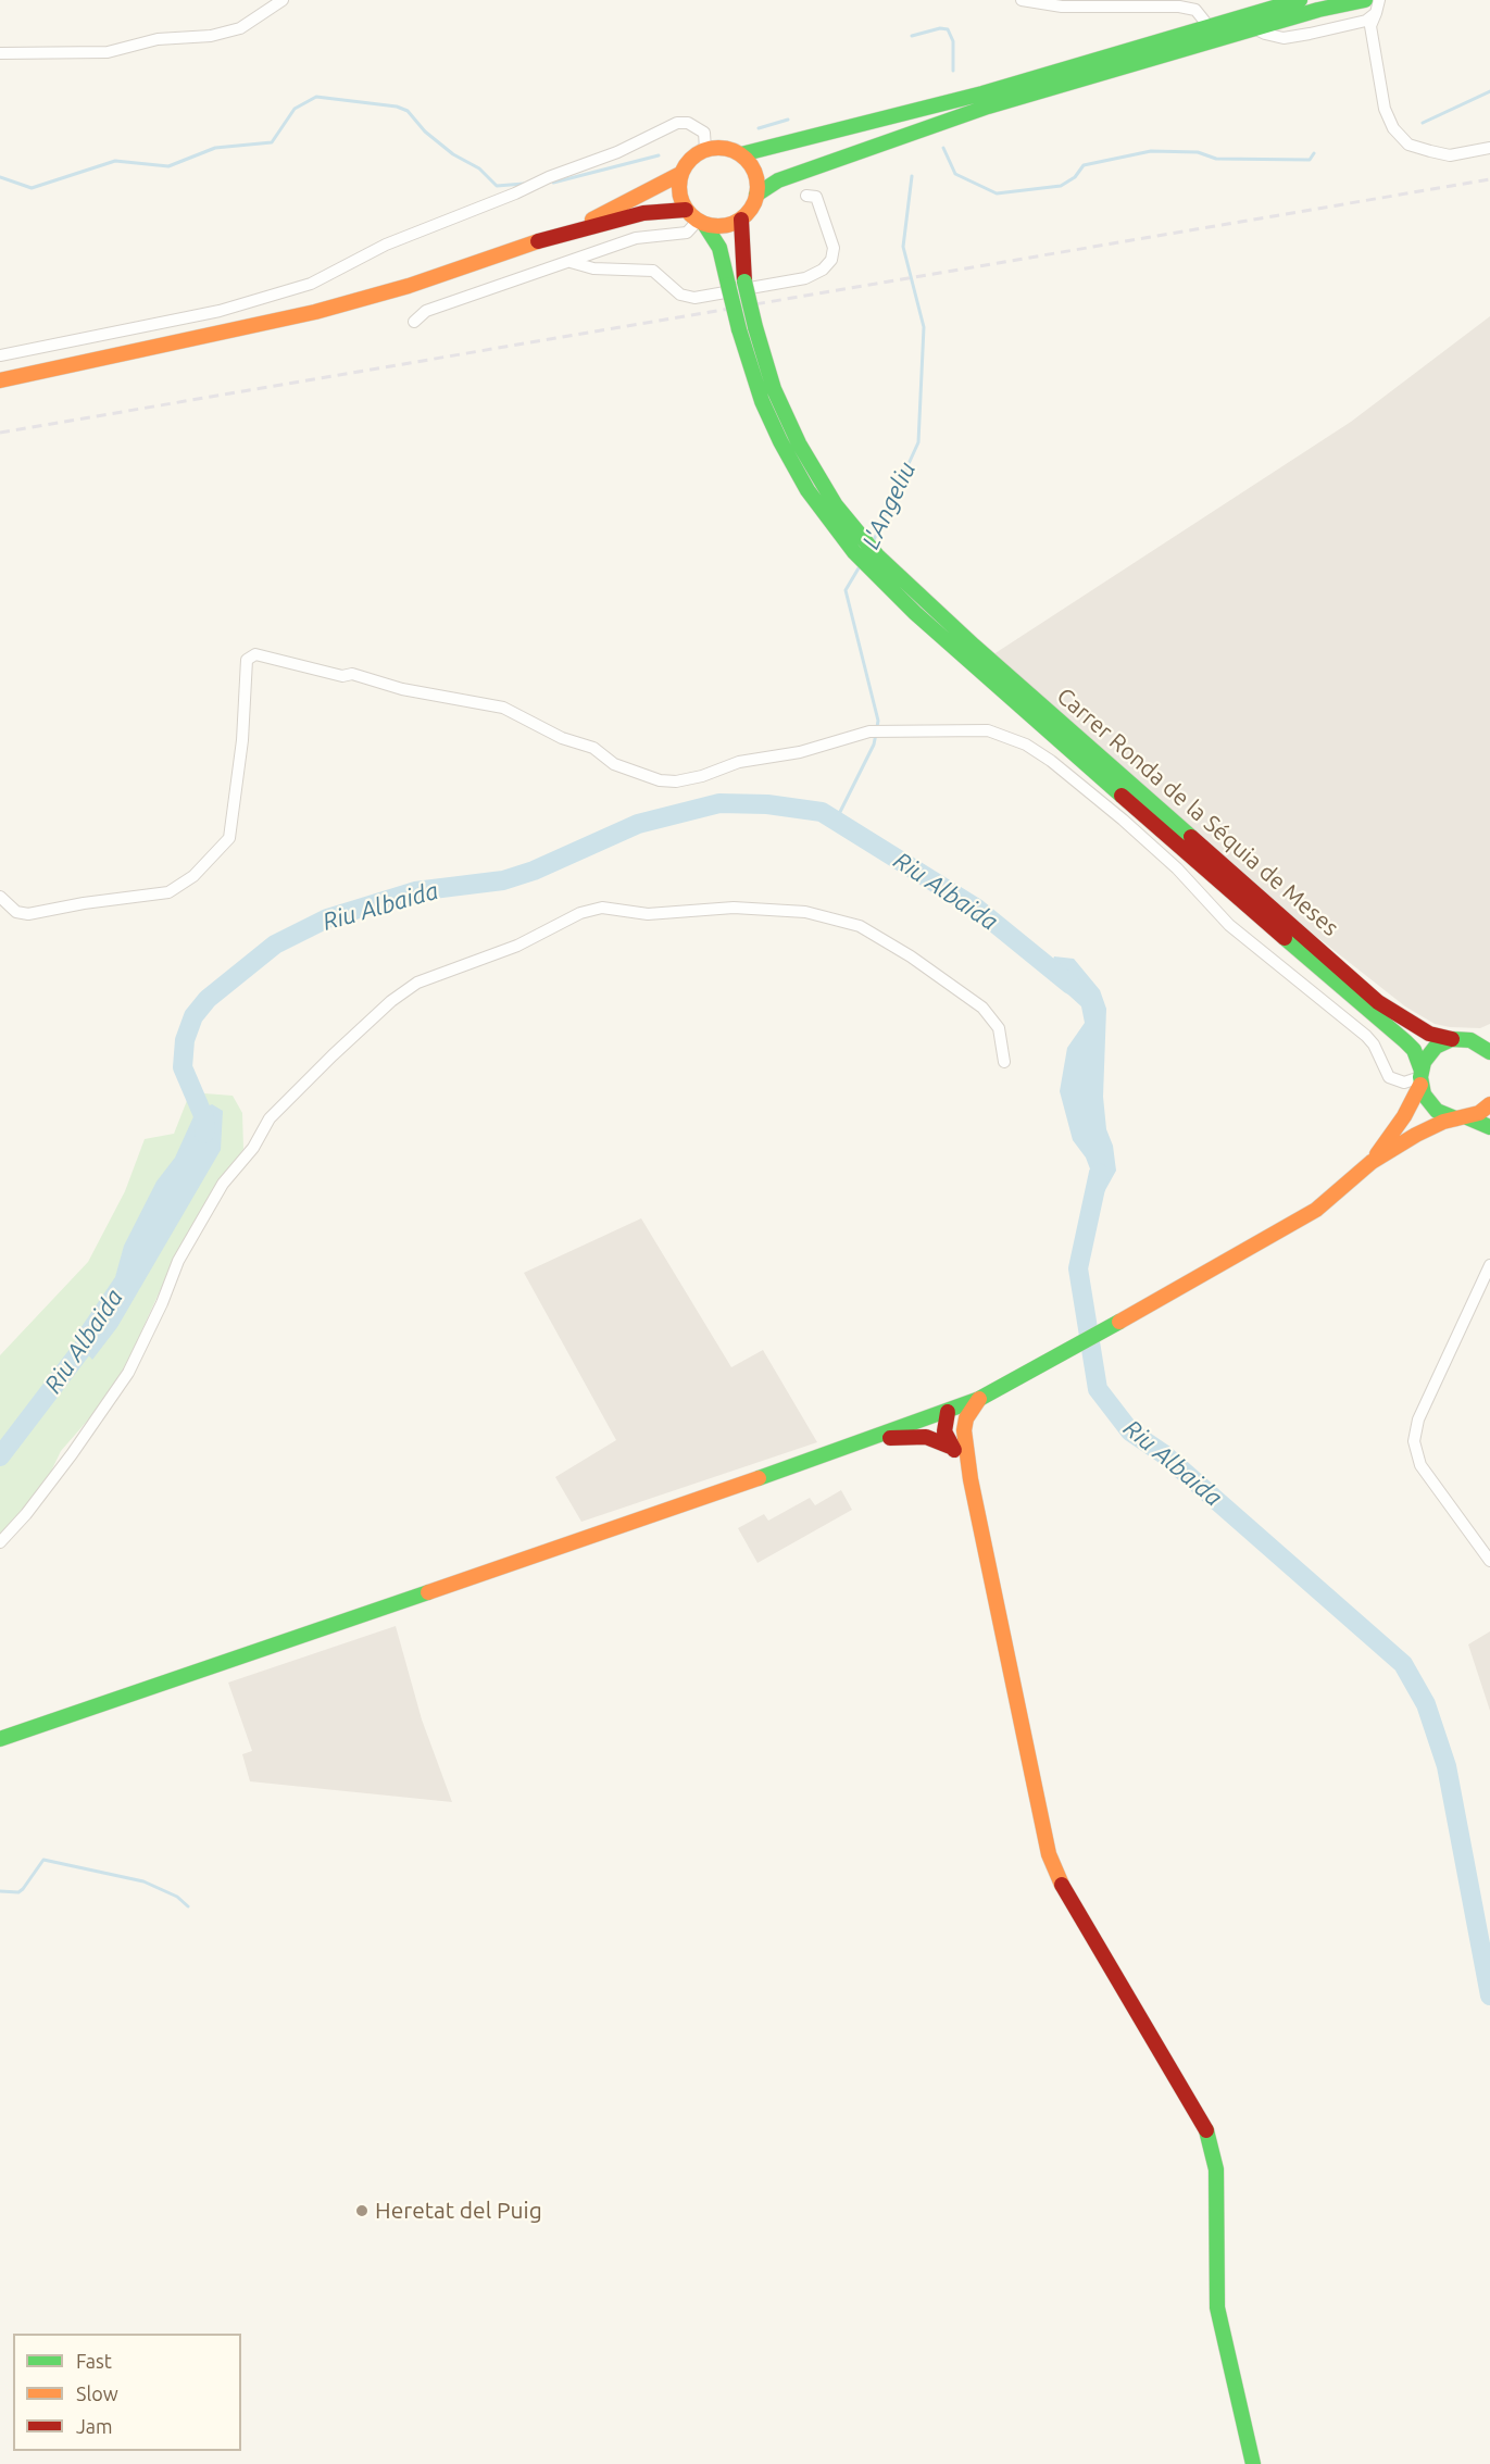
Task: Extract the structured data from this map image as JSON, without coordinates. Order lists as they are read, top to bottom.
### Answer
{
  "streets": {
    "main road": ["Carrer Ronda de la Séquia de Meses"]
  },
  "water": ["L'Angeliu", "Riu Albaida"],
  "places": ["Heretat del Puig"],
  "legend": ["Fast", "Slow", "Jam"]
}
